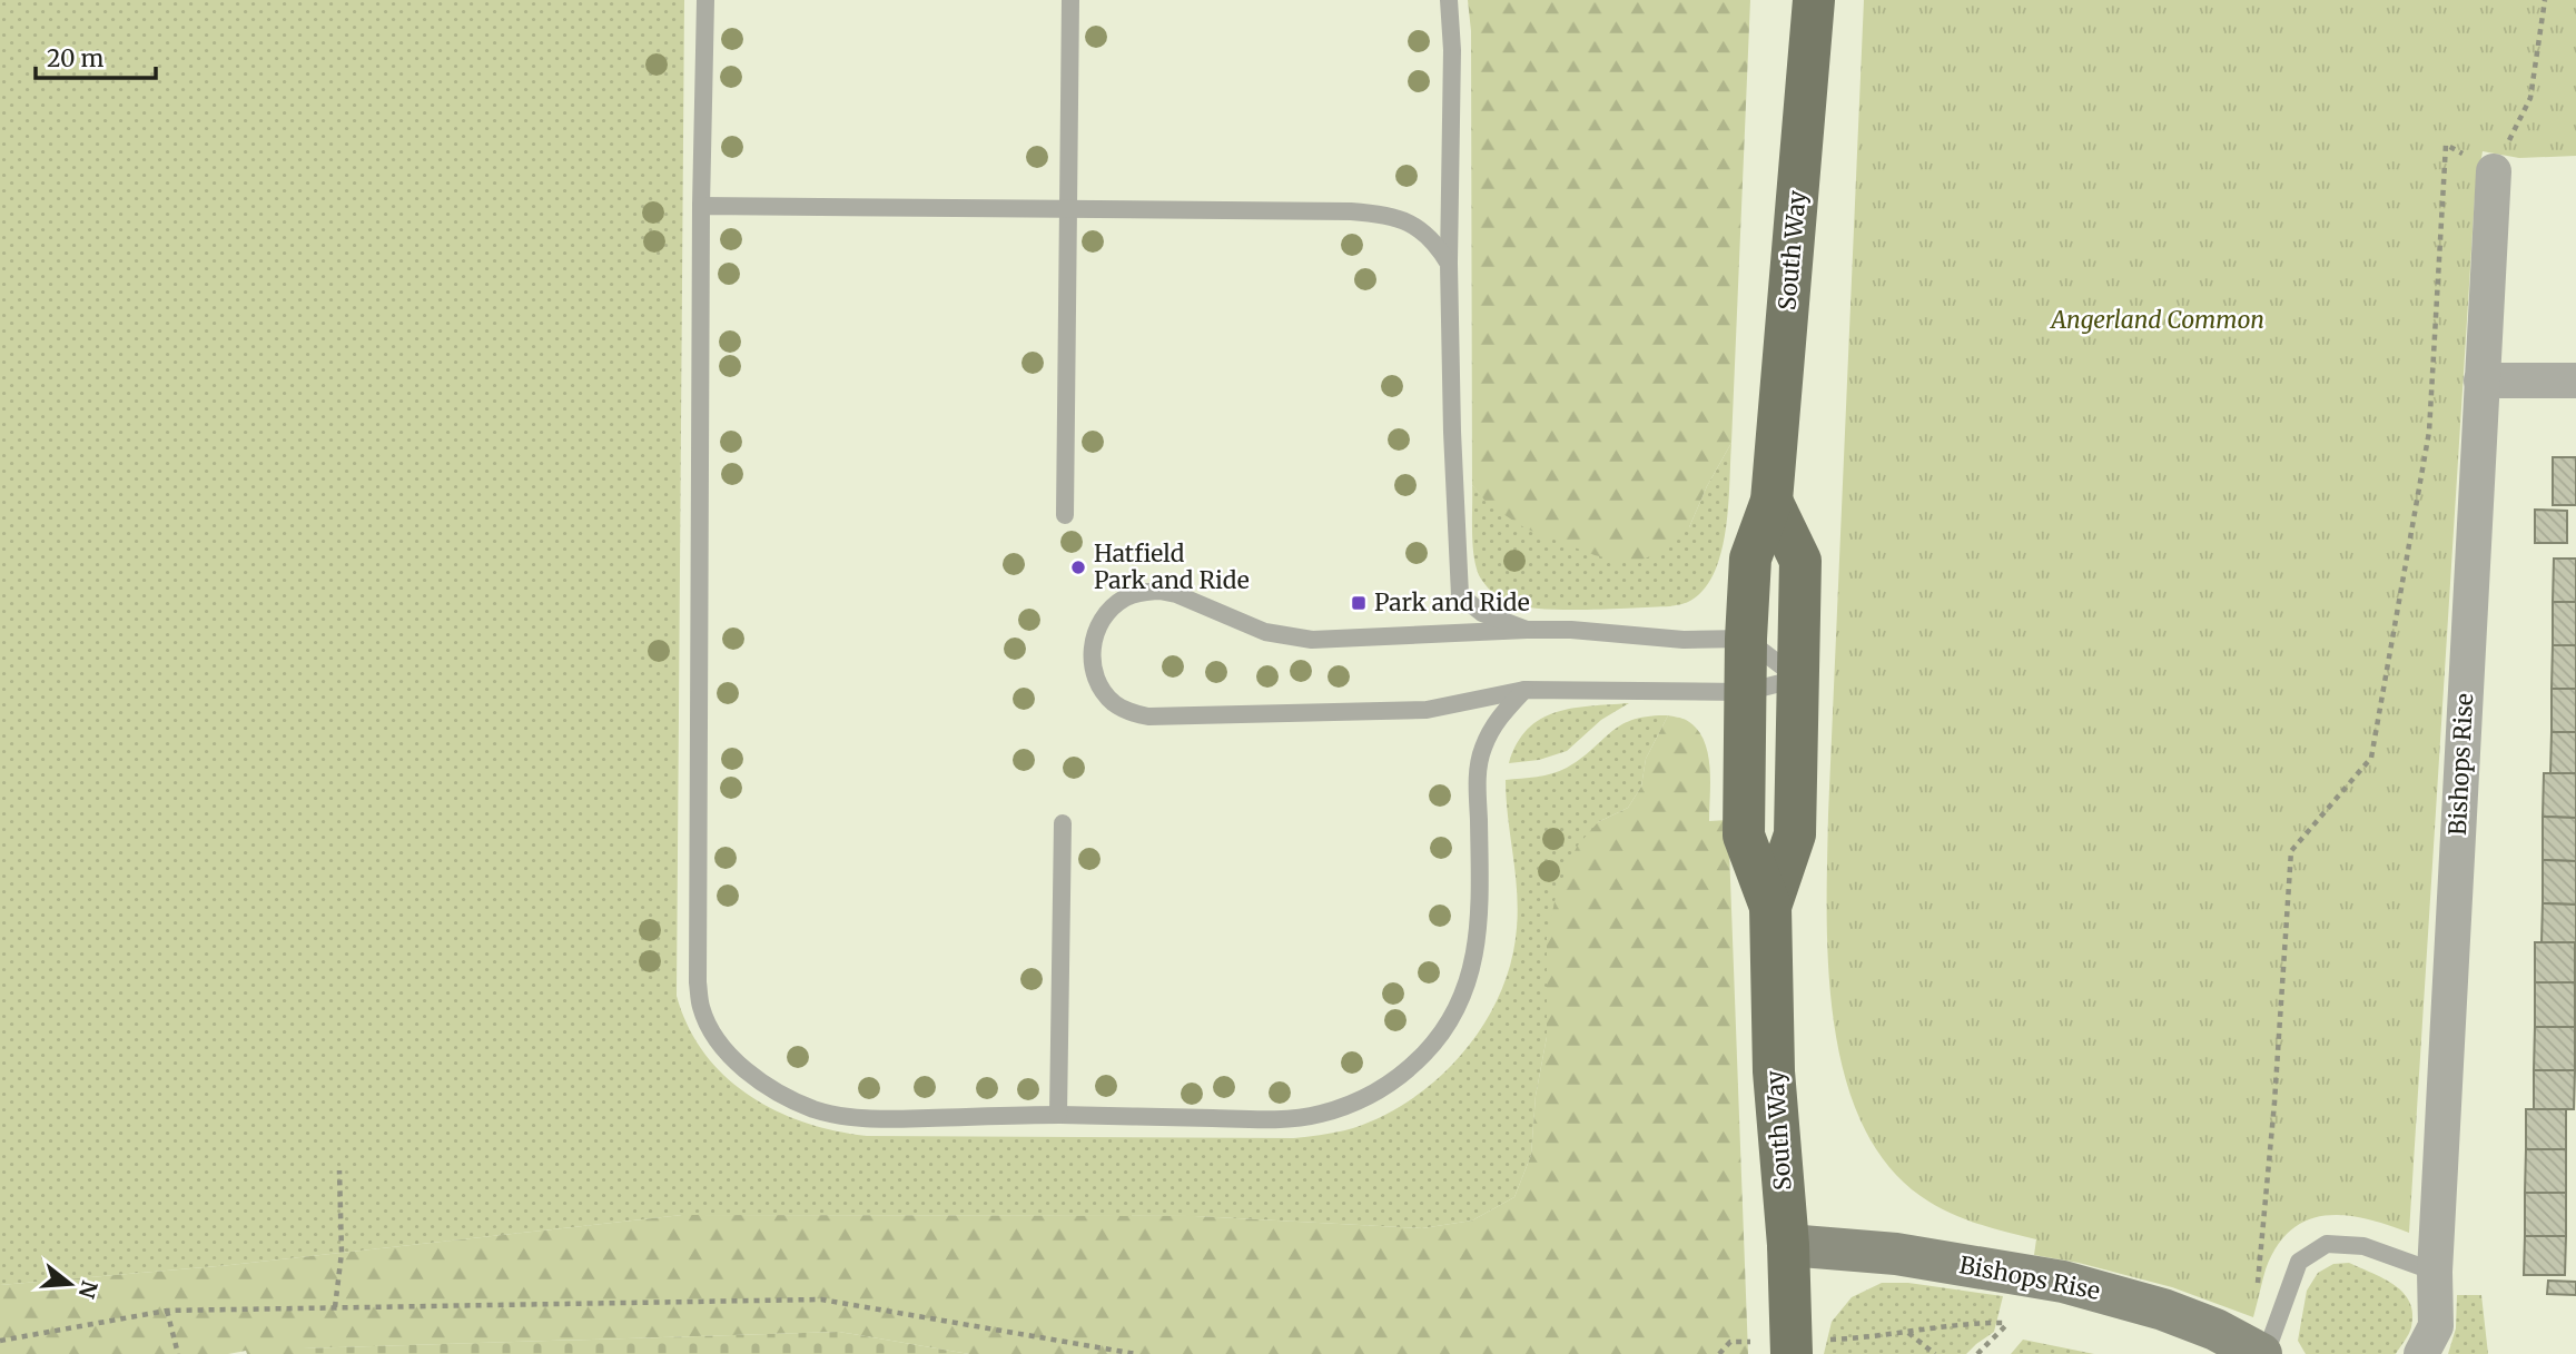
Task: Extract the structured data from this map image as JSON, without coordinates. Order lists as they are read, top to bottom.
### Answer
{
  "streets": {
    "main road": ["South Way"],
    "street": ["Bishops Rise"]
  },
  "crossings": [
    ["South Way", "Bishops Rise"]
  ],
  "parks": ["Angerland Common"],
  "places": {
    "other": ["Hatfield Park and Ride"],
    "transit": ["Park and Ride"]
  },
  "scale_bar": "20 m",
  "north": "right"
}
